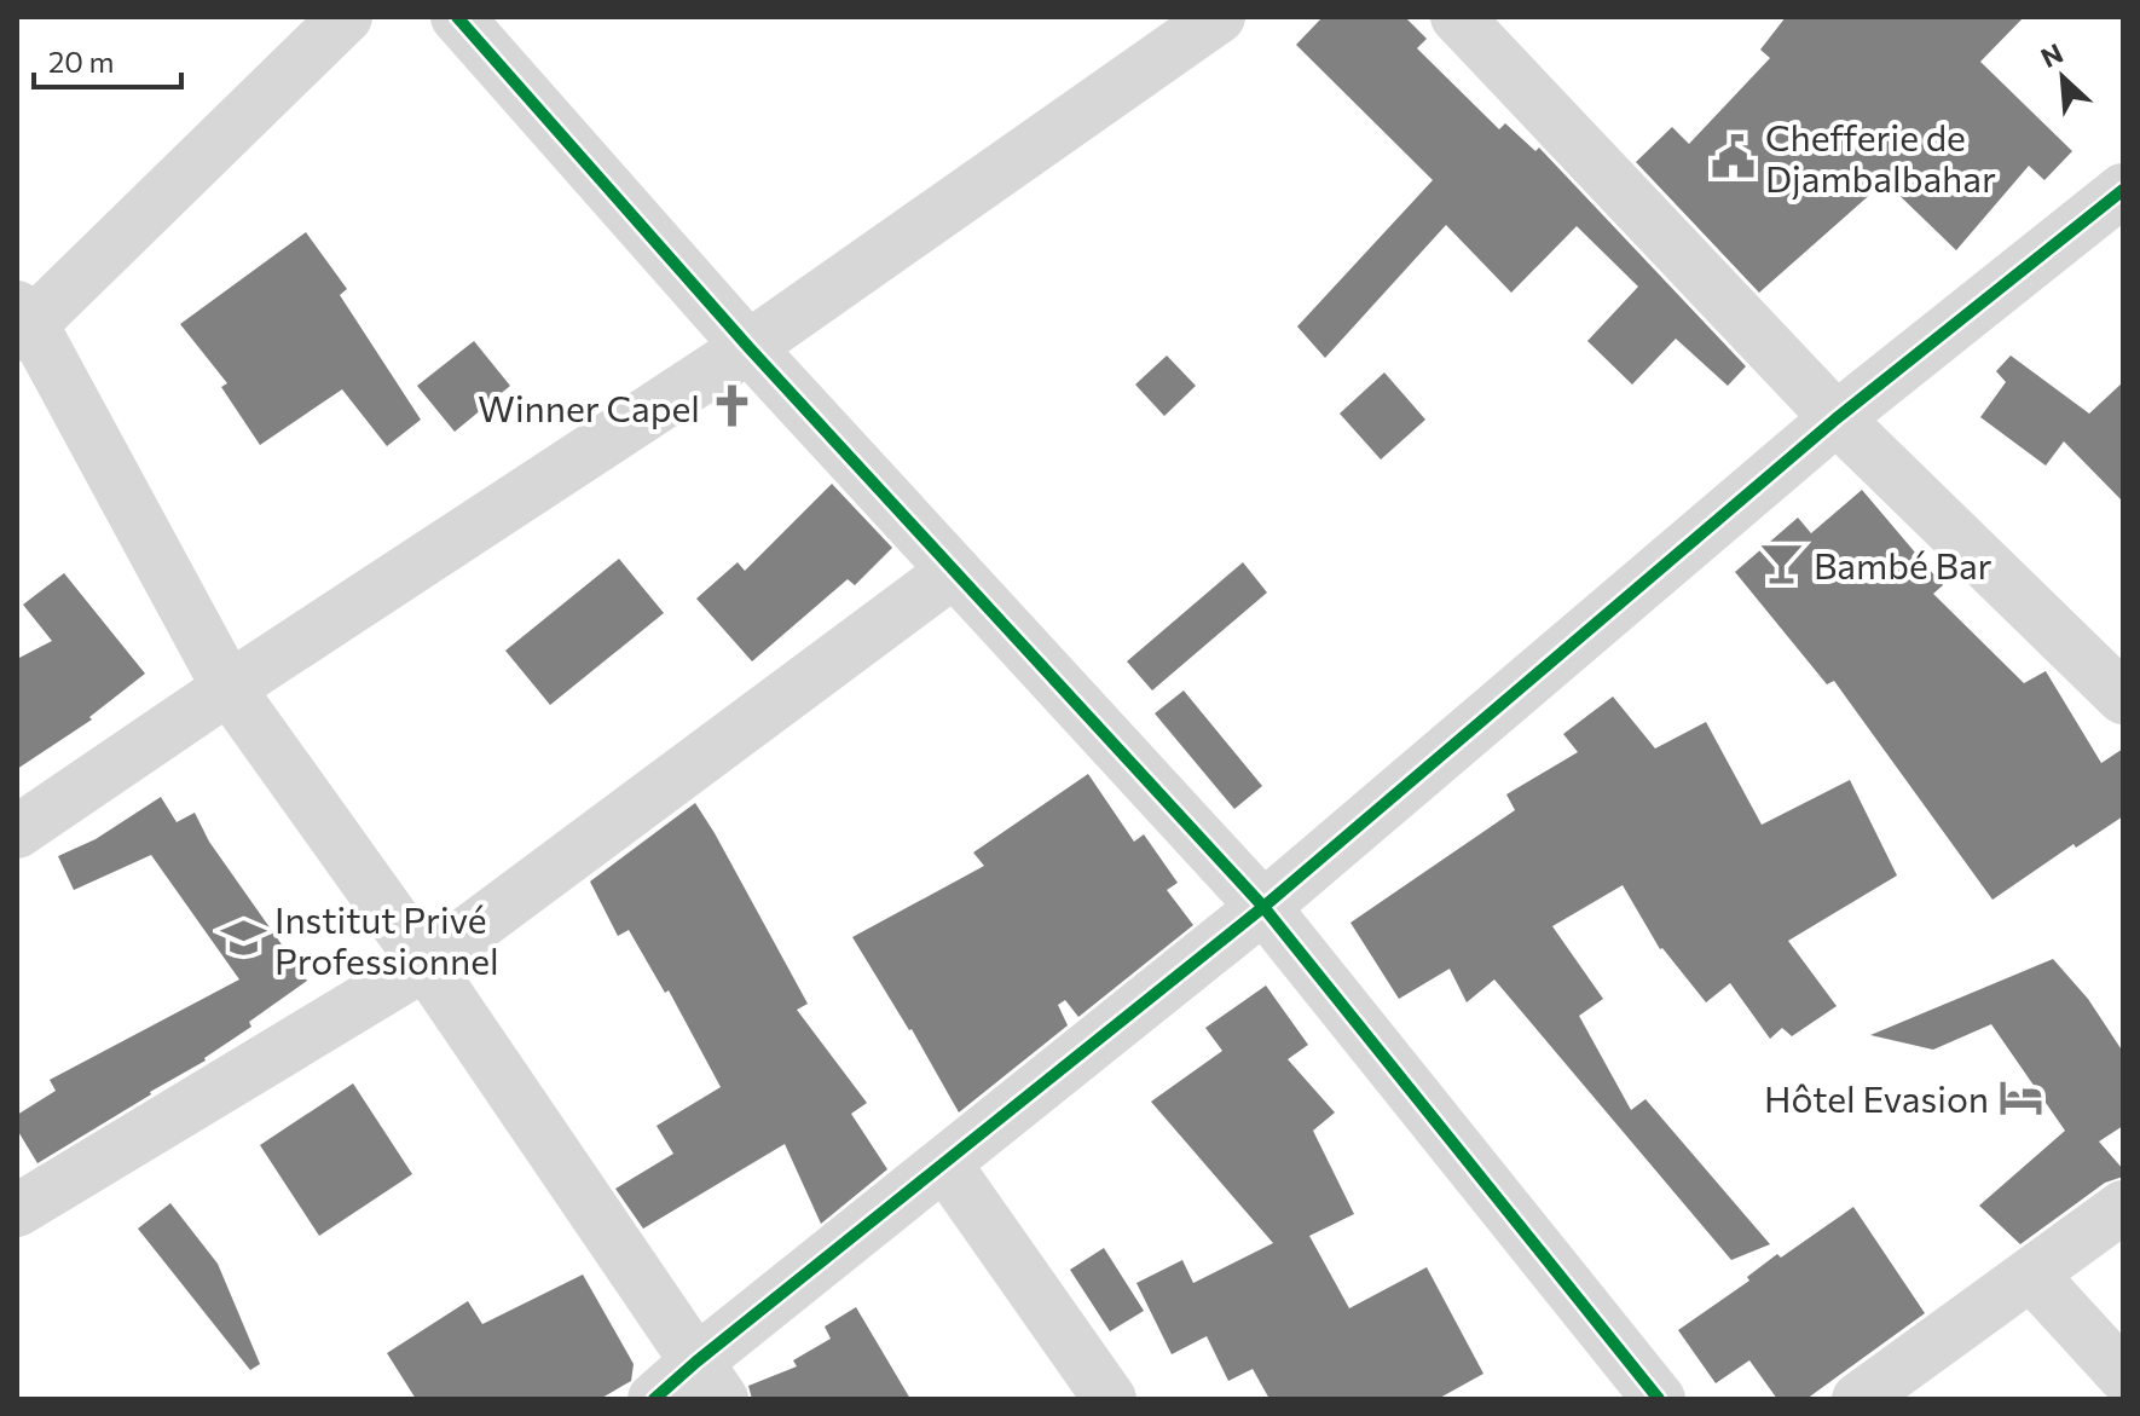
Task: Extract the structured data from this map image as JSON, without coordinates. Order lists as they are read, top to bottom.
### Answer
{
  "places": {
    "public building": ["Chefferie de Djambalbahar"],
    "church": ["Winner Capel"],
    "bar": ["Bambé Bar"],
    "school or university": ["Institut Privé Professionnel"],
    "hotel": ["Hôtel Evasion"]
  },
  "scale_bar": "20 m",
  "north": "top left"
}
